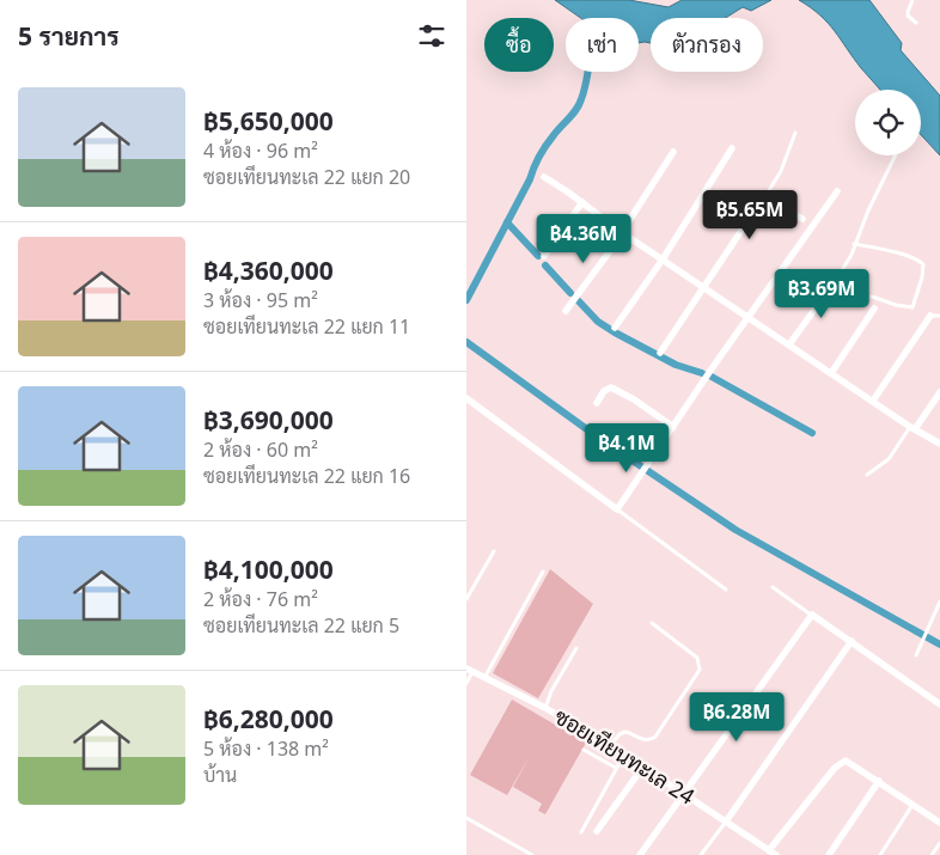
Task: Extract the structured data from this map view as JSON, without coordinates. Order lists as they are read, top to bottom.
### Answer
{
  "streets": {
    "street": ["ซอยเทียนทะเล 24"]
  },
  "page": {
    "heading": "5 รายการ",
    "chip": ["ซื้อ", "เช่า", "ตัวกรอง"],
    "list": [
      {
        "name": "฿5,650,000",
        "note": "4 ห้อง · 96 m² · ซอยเทียนทะเล 22 แยก 20"
      },
      {
        "name": "฿4,360,000",
        "note": "3 ห้อง · 95 m² · ซอยเทียนทะเล 22 แยก 11"
      },
      {
        "name": "฿3,690,000",
        "note": "2 ห้อง · 60 m² · ซอยเทียนทะเล 22 แยก 16"
      },
      {
        "name": "฿4,100,000",
        "note": "2 ห้อง · 76 m² · ซอยเทียนทะเล 22 แยก 5"
      },
      {
        "name": "฿6,280,000",
        "note": "5 ห้อง · 138 m² · บ้าน"
      }
    ],
    "price": [
      "฿5.65M",
      "฿4.36M",
      "฿3.69M",
      "฿4.1M",
      "฿6.28M"
    ]
  }
}
